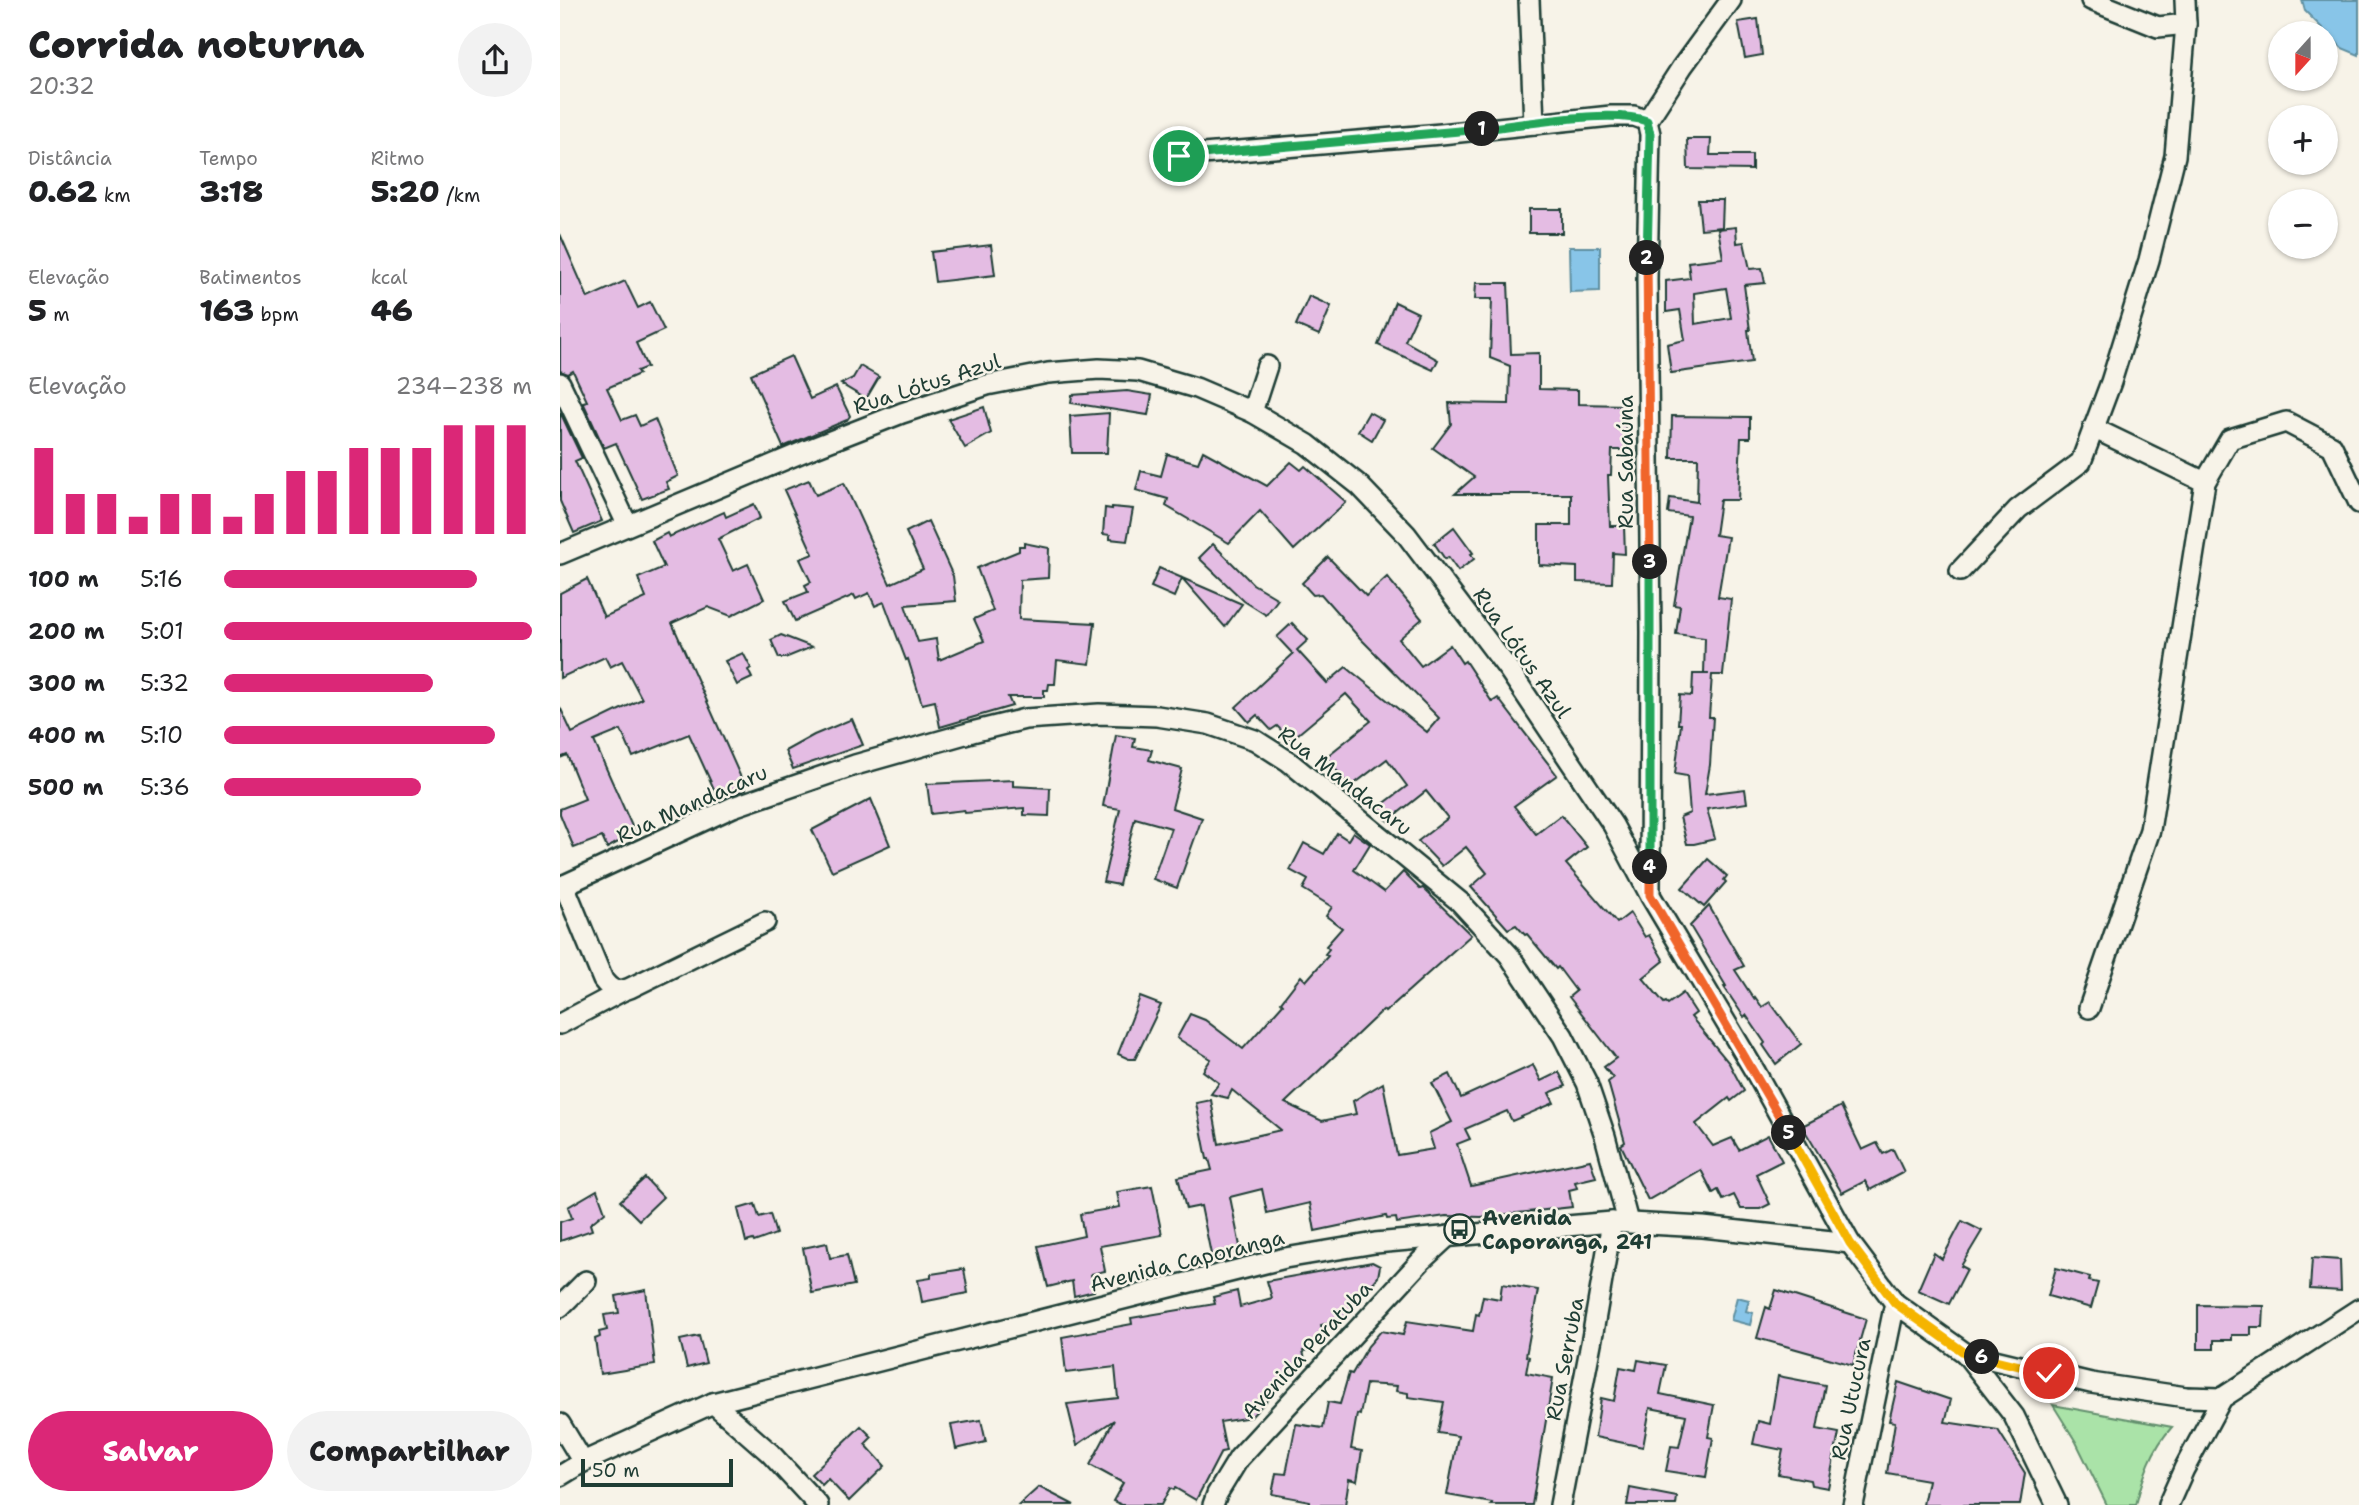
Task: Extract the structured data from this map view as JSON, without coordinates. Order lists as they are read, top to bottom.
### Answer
{
  "streets": {
    "street": [
      "Rua Lótus Azul",
      "Rua Sabaúna",
      "Rua Mandacaru",
      "Avenida Caporanga",
      "Avenida Peratuba",
      "Rua Serruba",
      "Rua Utucura"
    ]
  },
  "crossings": [
    ["Rua Lótus Azul", "Rua Sabaúna"],
    ["Rua Lótus Azul", "Avenida Caporanga"],
    ["Rua Lótus Azul", "Rua Utucura"],
    ["Rua Mandacaru", "Avenida Caporanga"],
    ["Rua Mandacaru", "Rua Serruba"],
    ["Avenida Caporanga", "Avenida Peratuba"],
    ["Avenida Caporanga", "Rua Serruba"]
  ],
  "places": {
    "bus stop": ["Avenida Caporanga, 241"]
  },
  "scale_bar": "50 m",
  "north": "bottom",
  "page": {
    "heading": ["Corrida noturna", "20:32"],
    "map_buttons": ["+", "−"],
    "pins": [
      "1",
      "2",
      "3",
      "4",
      "5",
      "6"
    ],
    "stats": [
      ["Distância", "0.62 km"],
      ["Tempo", "3:18"],
      ["Ritmo", "5:20 /km"],
      ["Elevação", "5 m"],
      ["Batimentos", "163 bpm"],
      ["kcal", "46"]
    ],
    "chart": ["Elevação", "234–238 m"],
    "list": [
      {
        "name": "100 m",
        "note": "5:16"
      },
      {
        "name": "200 m",
        "note": "5:01"
      },
      {
        "name": "300 m",
        "note": "5:32"
      },
      {
        "name": "400 m",
        "note": "5:10"
      },
      {
        "name": "500 m",
        "note": "5:36"
      }
    ],
    "buttons": ["Salvar", "Compartilhar"],
    "scale": "50 m"
  }
}
